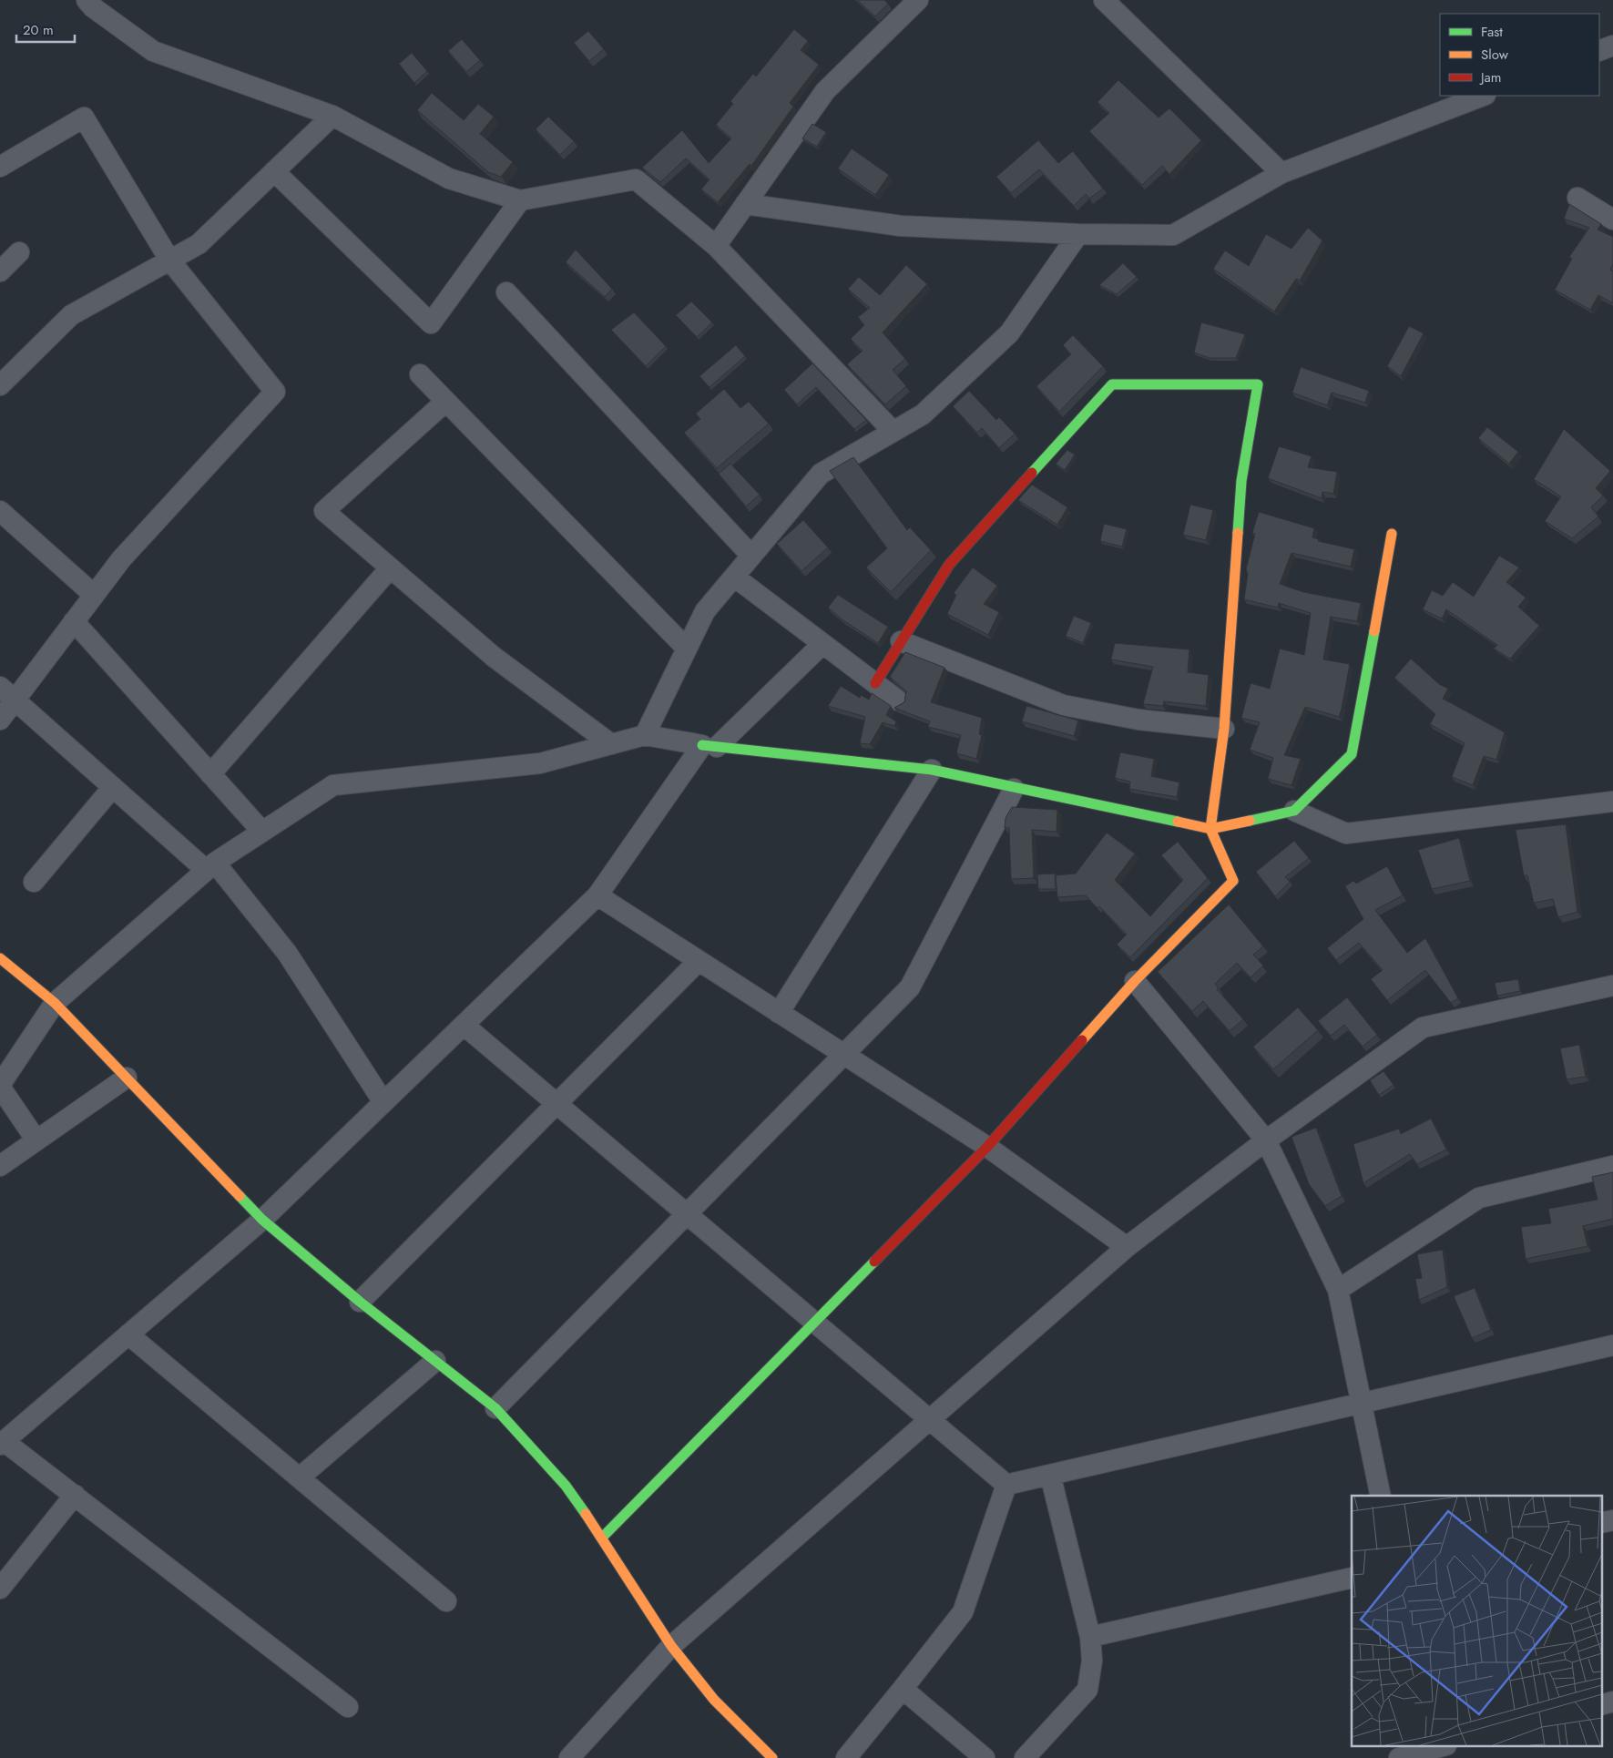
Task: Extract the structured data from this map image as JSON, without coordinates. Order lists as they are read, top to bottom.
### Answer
{
  "legend": ["Fast", "Slow", "Jam"],
  "scale_bar": "20 m"
}
